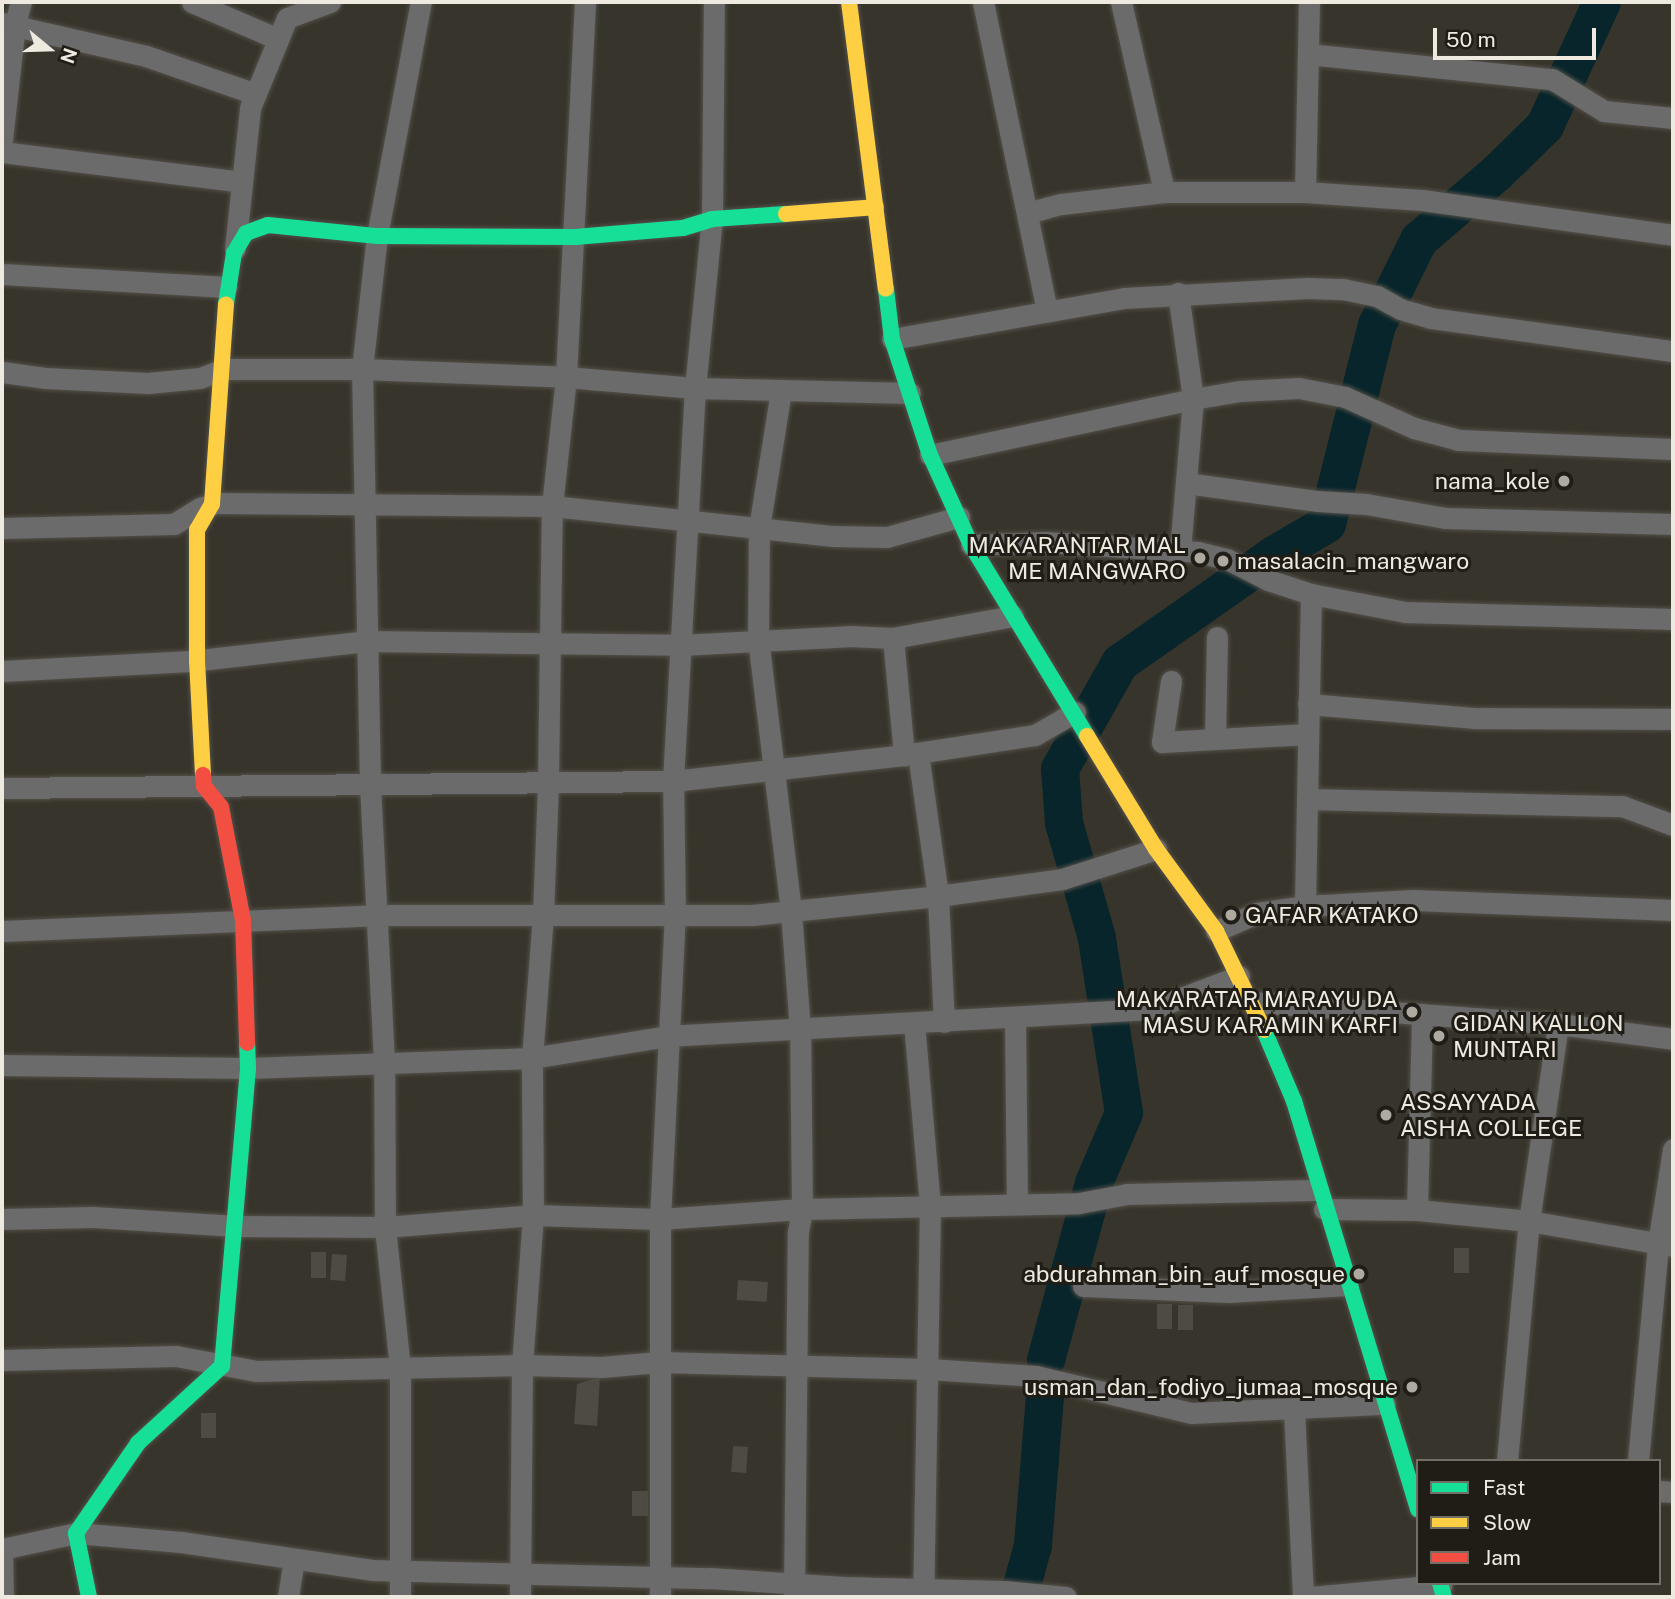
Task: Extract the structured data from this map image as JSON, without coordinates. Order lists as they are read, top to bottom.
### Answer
{
  "places": [
    "nama_kole",
    "MAKARANTAR MAL ME MANGWARO",
    "masalacin_mangwaro",
    "GAFAR KATAKO",
    "MAKARATAR MARAYU DA MASU KARAMIN KARFI",
    "GIDAN KALLON MUNTARI",
    "ASSAYYADA AISHA COLLEGE",
    "abdurahman_bin_auf_mosque",
    "usman_dan_fodiyo_jumaa_mosque"
  ],
  "legend": ["Fast", "Slow", "Jam"],
  "scale_bar": "50 m",
  "north": "right"
}
